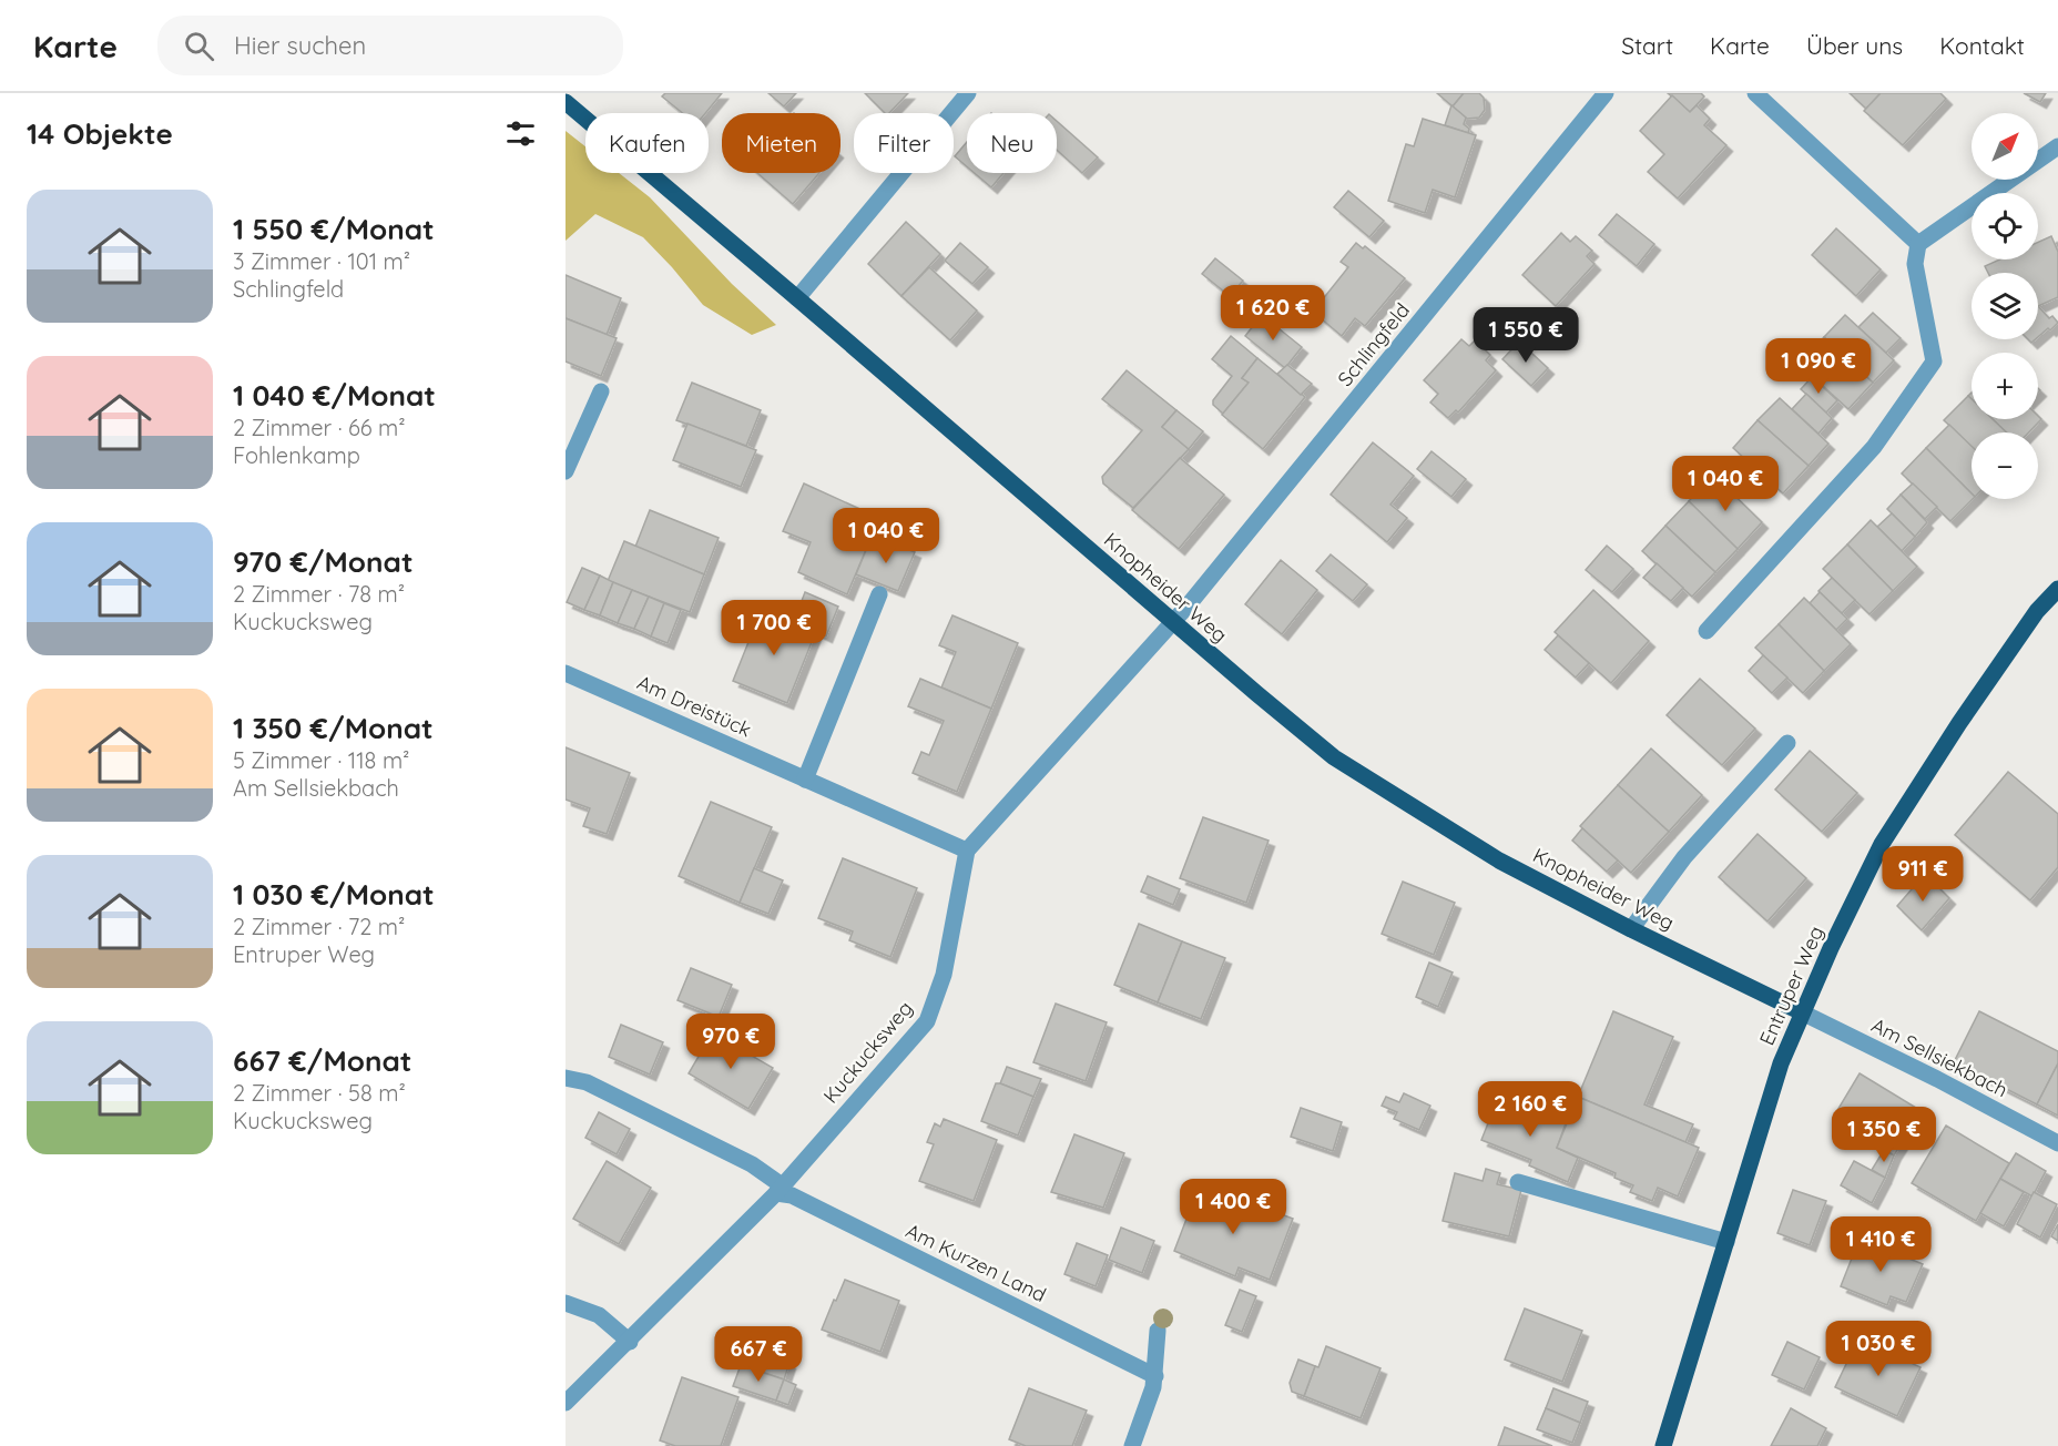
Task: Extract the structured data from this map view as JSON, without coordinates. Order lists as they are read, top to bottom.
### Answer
{
  "streets": {
    "main road": ["Knopheider Weg", "Entruper Weg"],
    "street": [
      "Schlingfeld",
      "Am Dreistück",
      "Kuckucksweg",
      "Am Sellsiekbach",
      "Am Kurzen Land"
    ]
  },
  "crossings": [
    ["Schlingfeld", "Knopheider Weg"],
    ["Knopheider Weg", "Entruper Weg"],
    ["Knopheider Weg", "Am Sellsiekbach"],
    ["Am Dreistück", "Kuckucksweg"],
    ["Entruper Weg", "Am Sellsiekbach"],
    ["Kuckucksweg", "Am Kurzen Land"]
  ],
  "north": "top right",
  "page": {
    "header": "Karte",
    "search": "Hier suchen",
    "nav": [
      "Start",
      "Karte",
      "Über uns",
      "Kontakt"
    ],
    "heading": "14 Objekte",
    "map_buttons": ["+", "−"],
    "chip": [
      "Kaufen",
      "Mieten",
      "Filter",
      "Neu"
    ],
    "list": [
      {
        "name": "1 550 €/Monat",
        "note": "3 Zimmer · 101 m² · Schlingfeld"
      },
      {
        "name": "1 040 €/Monat",
        "note": "2 Zimmer · 66 m² · Fohlenkamp"
      },
      {
        "name": "970 €/Monat",
        "note": "2 Zimmer · 78 m² · Kuckucksweg"
      },
      {
        "name": "1 350 €/Monat",
        "note": "5 Zimmer · 118 m² · Am Sellsiekbach"
      },
      {
        "name": "1 030 €/Monat",
        "note": "2 Zimmer · 72 m² · Entruper Weg"
      },
      {
        "name": "667 €/Monat",
        "note": "2 Zimmer · 58 m² · Kuckucksweg"
      }
    ],
    "price": [
      "1 620 €",
      "1 550 €",
      "1 090 €",
      "1 040 €",
      "1 040 €",
      "1 700 €",
      "911 €",
      "970 €",
      "2 160 €",
      "1 350 €",
      "1 400 €",
      "1 410 €",
      "1 030 €",
      "667 €"
    ]
  }
}
